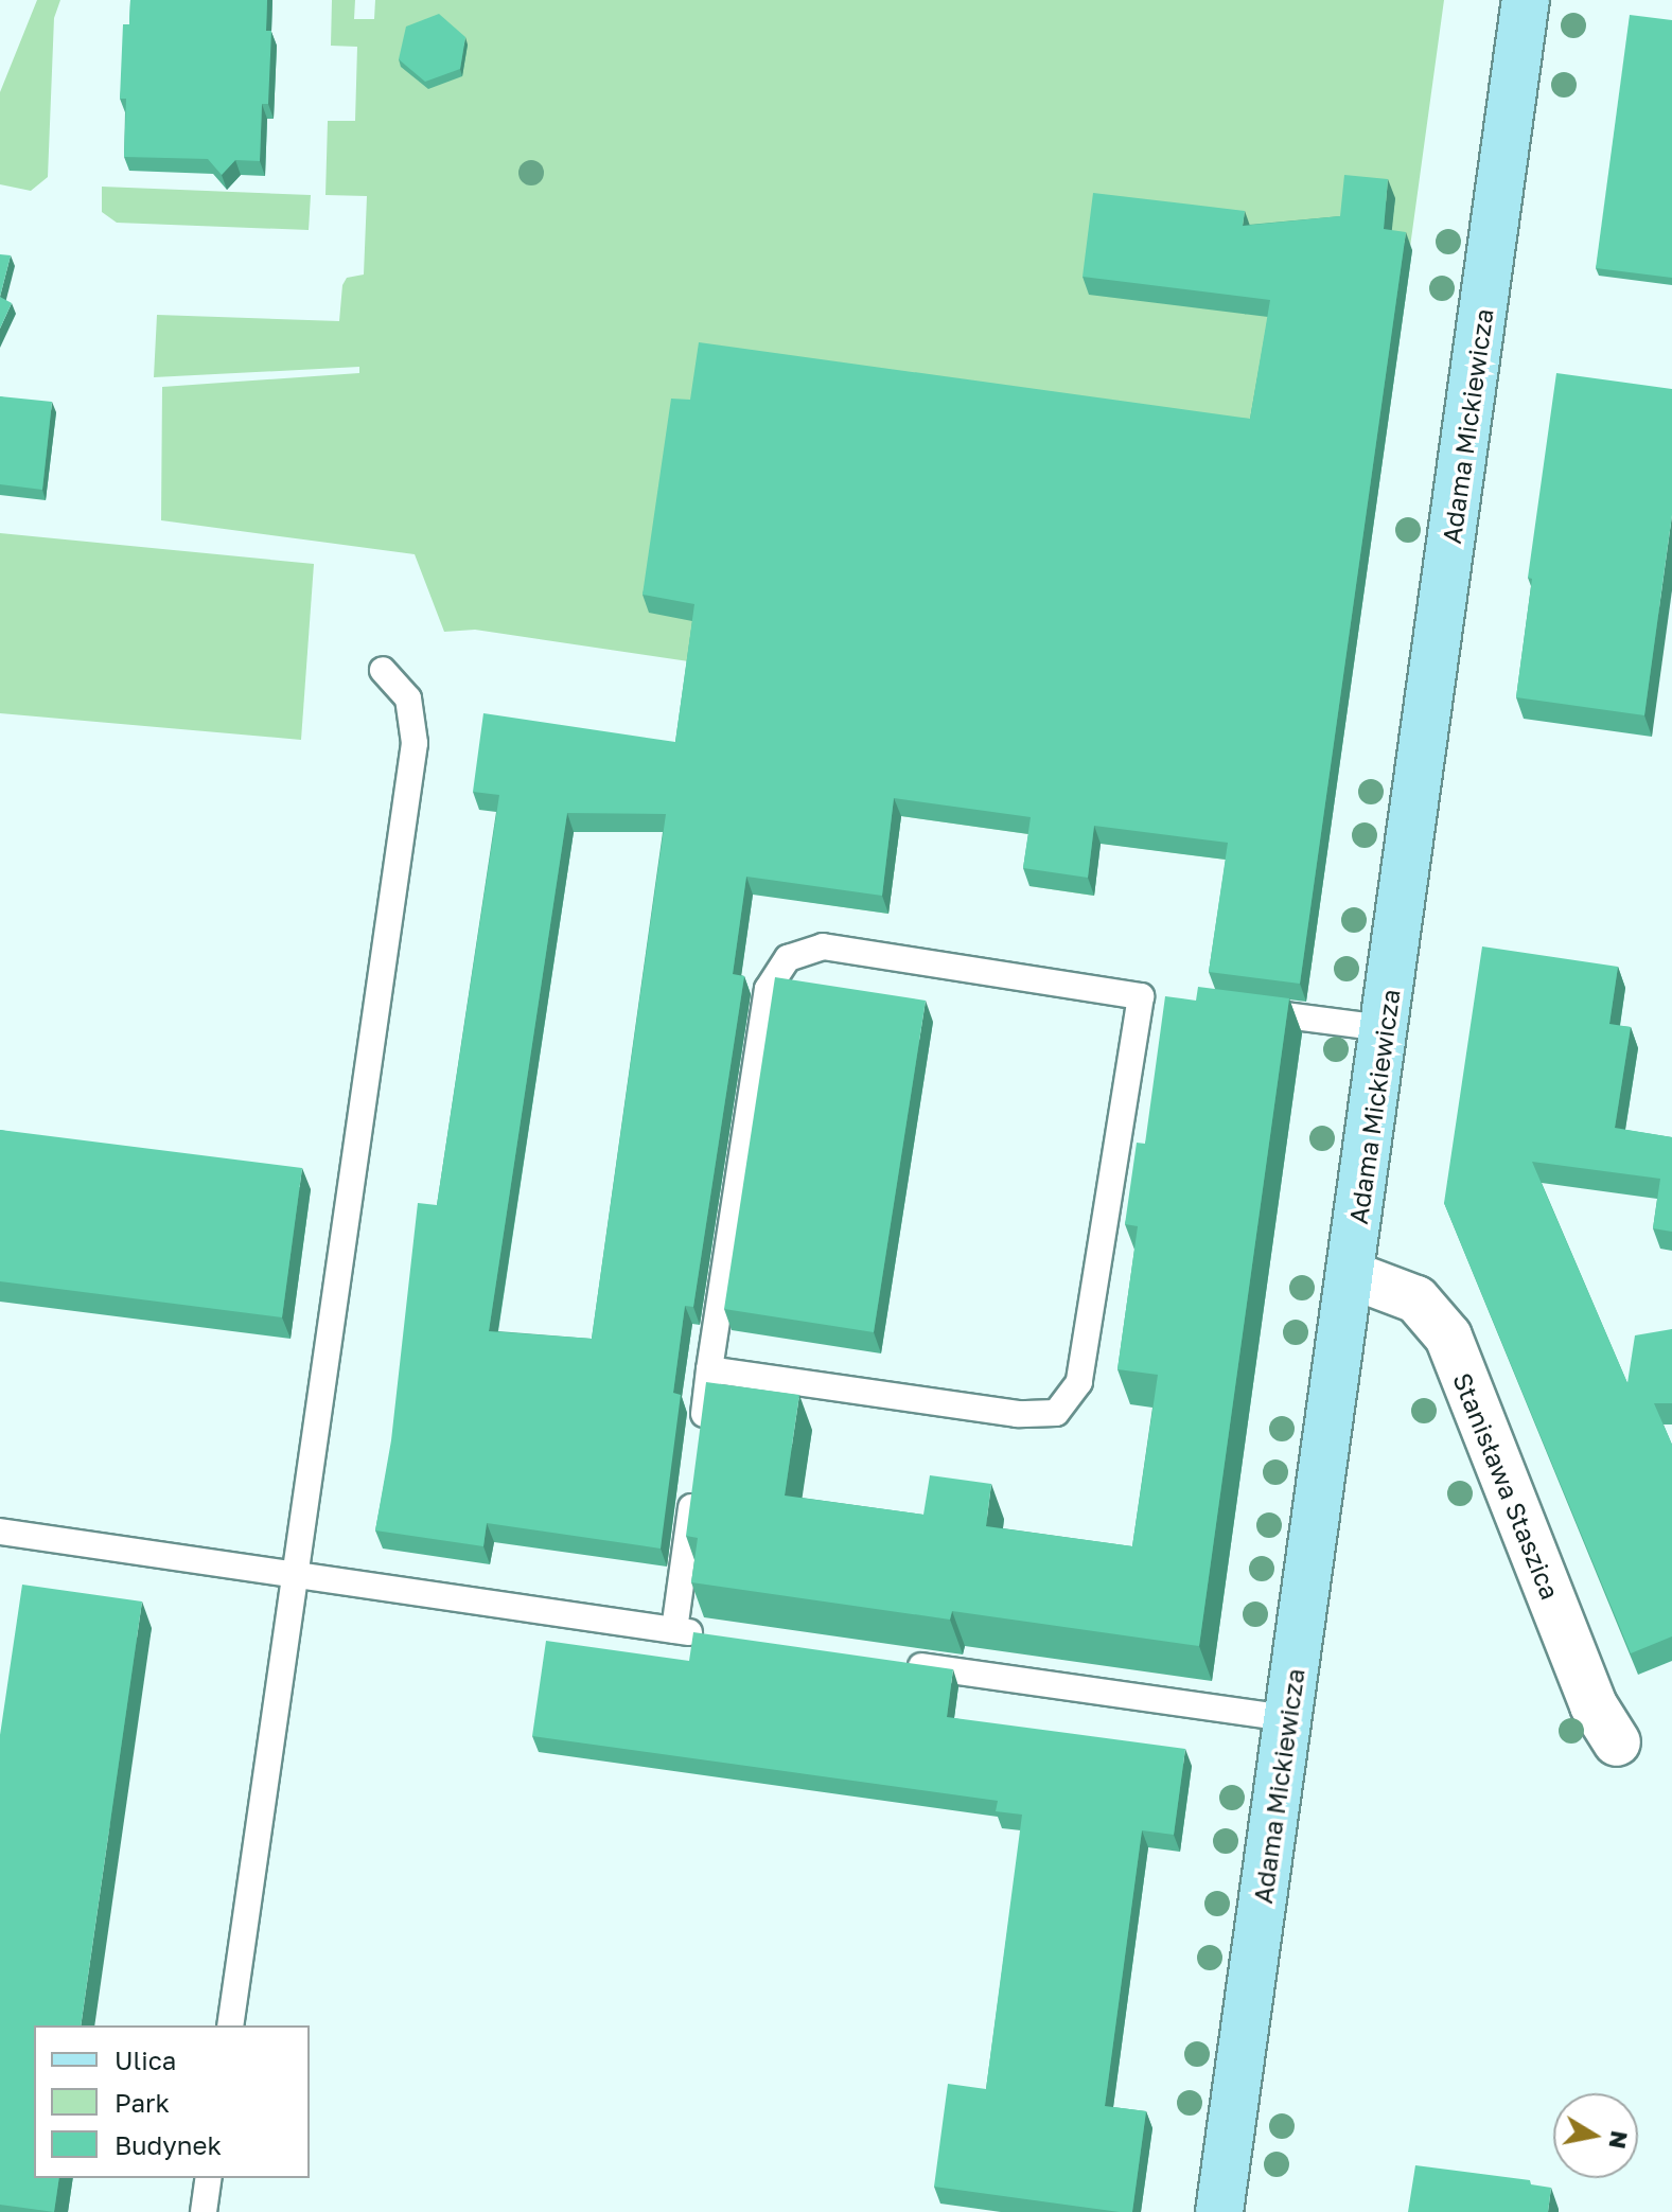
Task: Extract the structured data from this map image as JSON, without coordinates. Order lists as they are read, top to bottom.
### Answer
{
  "streets": {
    "main road": ["Adama Mickiewicza"],
    "street": ["Stanisława Staszica"]
  },
  "crossings": [
    ["Adama Mickiewicza", "Stanisława Staszica"]
  ],
  "legend": ["Ulica", "Park", "Budynek"],
  "north": "right"
}
